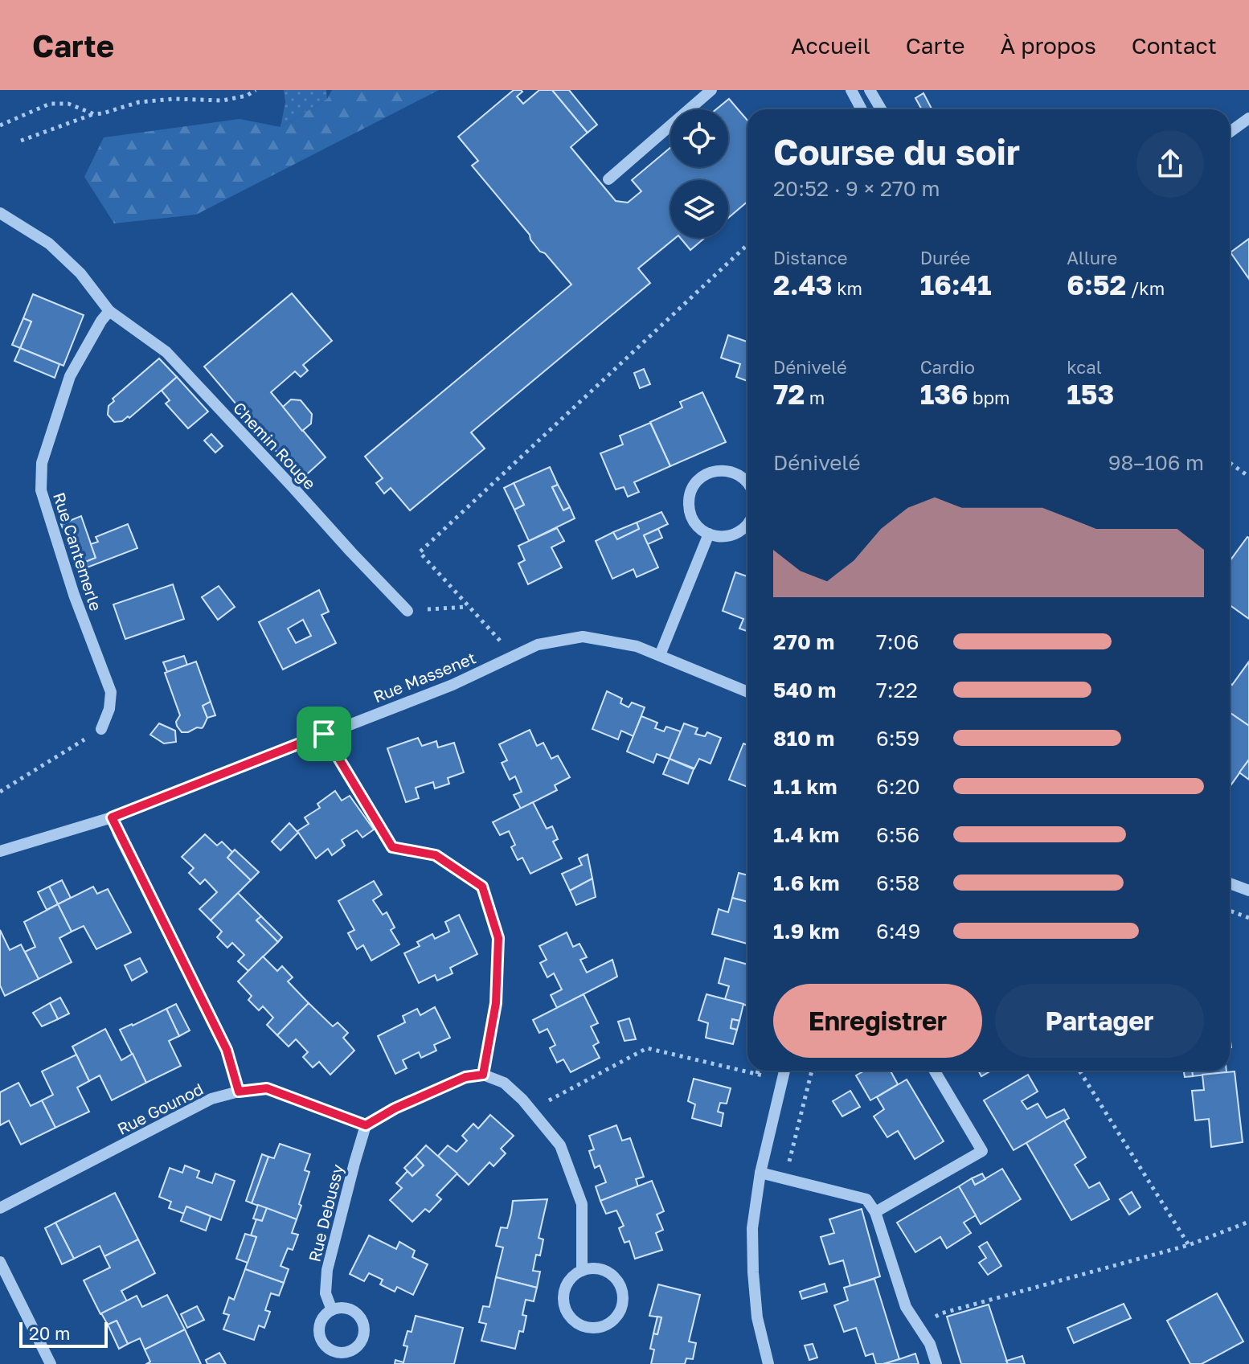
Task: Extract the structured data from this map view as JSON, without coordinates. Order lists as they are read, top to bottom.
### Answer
{
  "streets": {
    "street": [
      "Chemin Rouge",
      "Rue Cantemerle",
      "Rue Massenet",
      "Rue Gounod",
      "Rue Debussy"
    ]
  },
  "crossings": [
    ["Chemin Rouge", "Rue Cantemerle"],
    ["Rue Gounod", "Rue Debussy"]
  ],
  "scale_bar": "20 m",
  "page": {
    "header": "Carte",
    "nav": [
      "Accueil",
      "Carte",
      "À propos",
      "Contact"
    ],
    "heading": ["Course du soir", "20:52 · 9 × 270 m"],
    "stats": [
      ["Distance", "2.43 km"],
      ["Durée", "16:41"],
      ["Allure", "6:52 /km"],
      ["Dénivelé", "72 m"],
      ["Cardio", "136 bpm"],
      ["kcal", "153"]
    ],
    "chart": ["Dénivelé", "98–106 m"],
    "list": [
      {
        "name": "270 m",
        "note": "7:06"
      },
      {
        "name": "540 m",
        "note": "7:22"
      },
      {
        "name": "810 m",
        "note": "6:59"
      },
      {
        "name": "1.1 km",
        "note": "6:20"
      },
      {
        "name": "1.4 km",
        "note": "6:56"
      },
      {
        "name": "1.6 km",
        "note": "6:58"
      },
      {
        "name": "1.9 km",
        "note": "6:49"
      }
    ],
    "buttons": ["Enregistrer", "Partager"],
    "scale": "20 m"
  }
}
